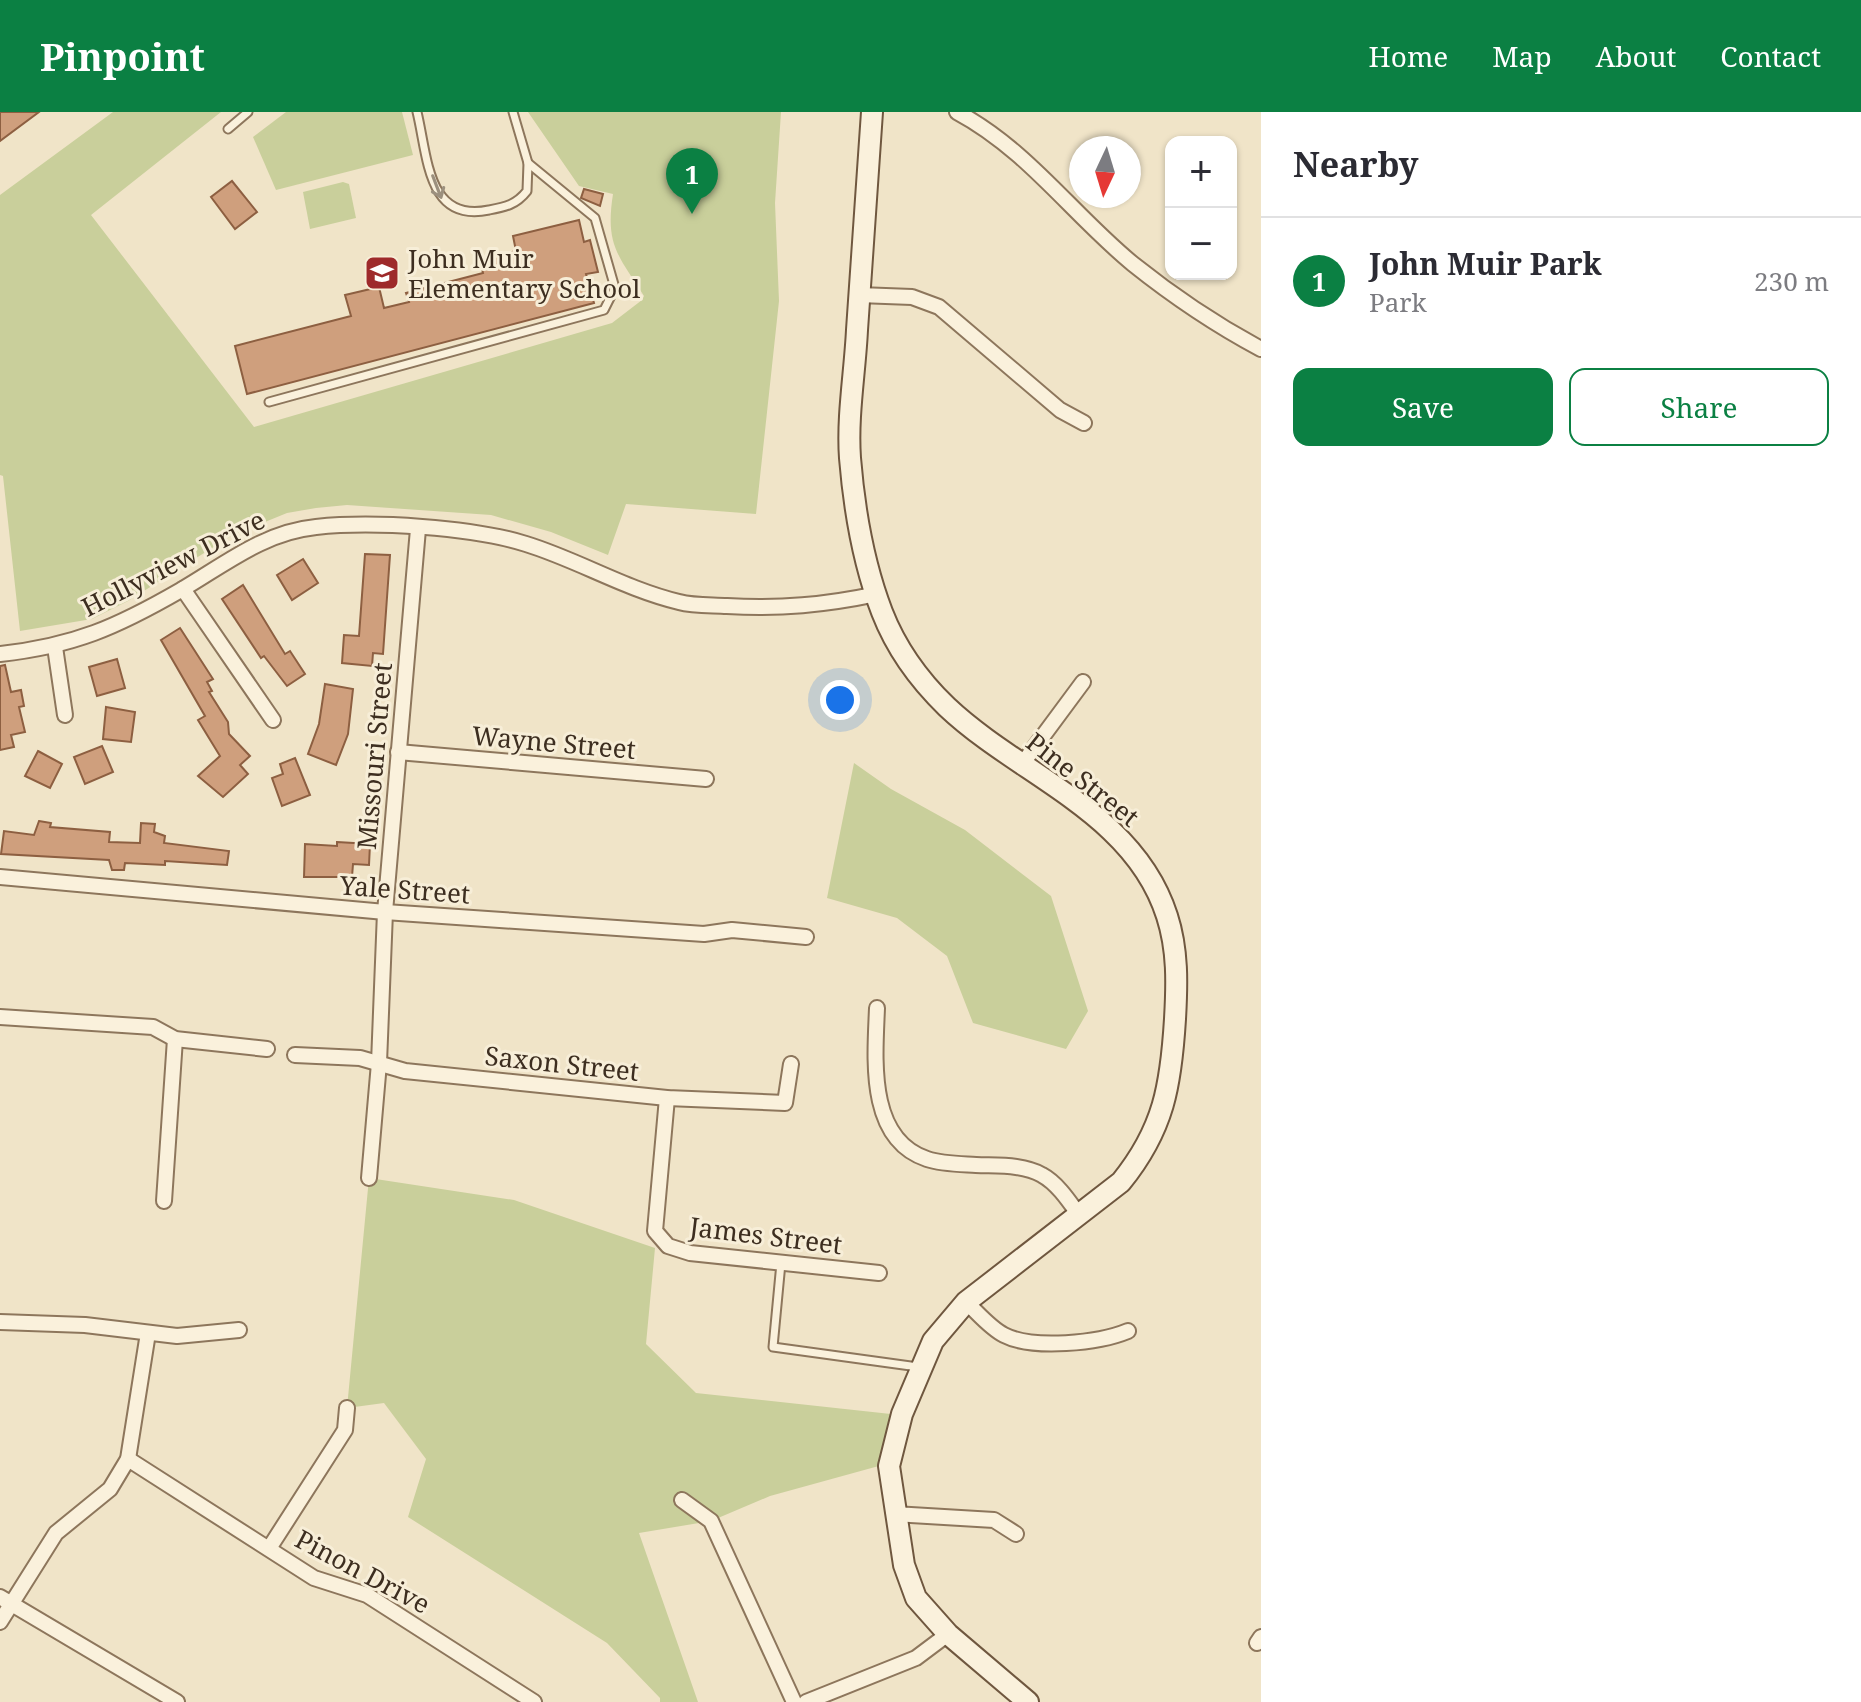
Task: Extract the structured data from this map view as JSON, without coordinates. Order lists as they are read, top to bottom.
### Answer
{
  "streets": {
    "street": [
      "Hollyview Drive",
      "Wayne Street",
      "Missouri Street",
      "Pine Street",
      "Yale Street",
      "Saxon Street",
      "James Street",
      "Pinon Drive"
    ]
  },
  "crossings": [
    ["Hollyview Drive", "Missouri Street"],
    ["Hollyview Drive", "Pine Street"],
    ["Wayne Street", "Missouri Street"],
    ["Missouri Street", "Yale Street"],
    ["Missouri Street", "Saxon Street"],
    ["Saxon Street", "James Street"]
  ],
  "places": {
    "school or university": ["John Muir Elementary School"]
  },
  "north": "bottom",
  "page": {
    "header": "Pinpoint",
    "nav": [
      "Home",
      "Map",
      "About",
      "Contact"
    ],
    "heading": "Nearby",
    "map_buttons": ["+", "−"],
    "pins": "1",
    "list": [
      {
        "mark": "1",
        "name": "John Muir Park",
        "note": "Park",
        "value": "230 m"
      }
    ],
    "buttons": ["Save", "Share"]
  }
}
